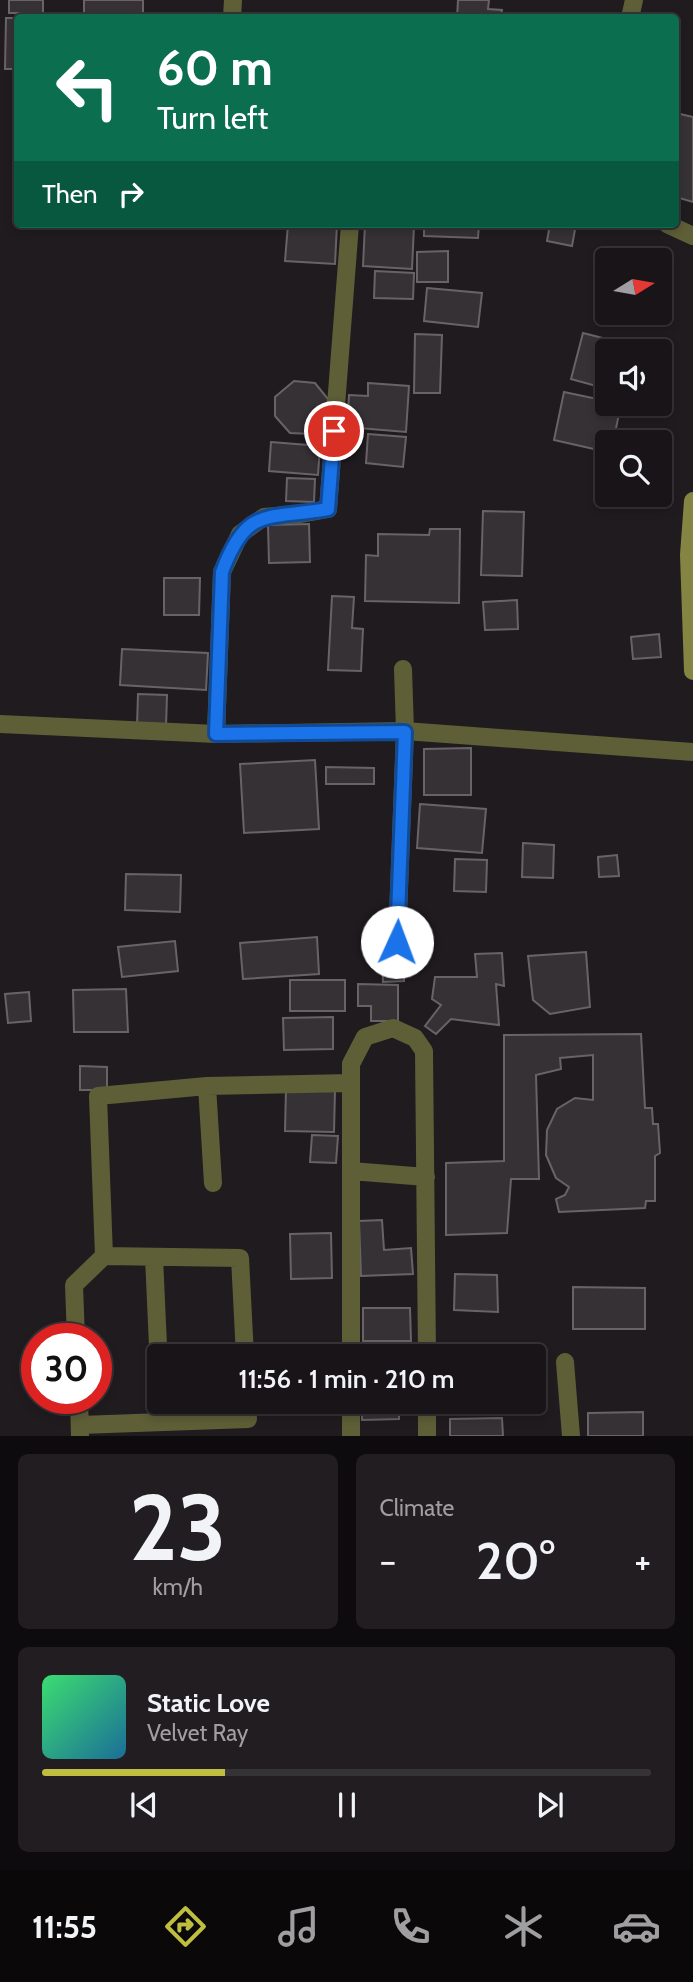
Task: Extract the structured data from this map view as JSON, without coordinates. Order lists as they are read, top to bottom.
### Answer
{
  "north": "right",
  "page": {
    "turn": ["60 m", "Turn left"],
    "then": "Then",
    "limit": "30",
    "trip": "11:56 · 1 min · 210 m",
    "tile": [
      ["23", "km/h"],
      "Climate"
    ],
    "heat": ["−", "20°", "+"],
    "song": ["Static Love", "Velvet Ray"],
    "tabs": "11:55"
  }
}
